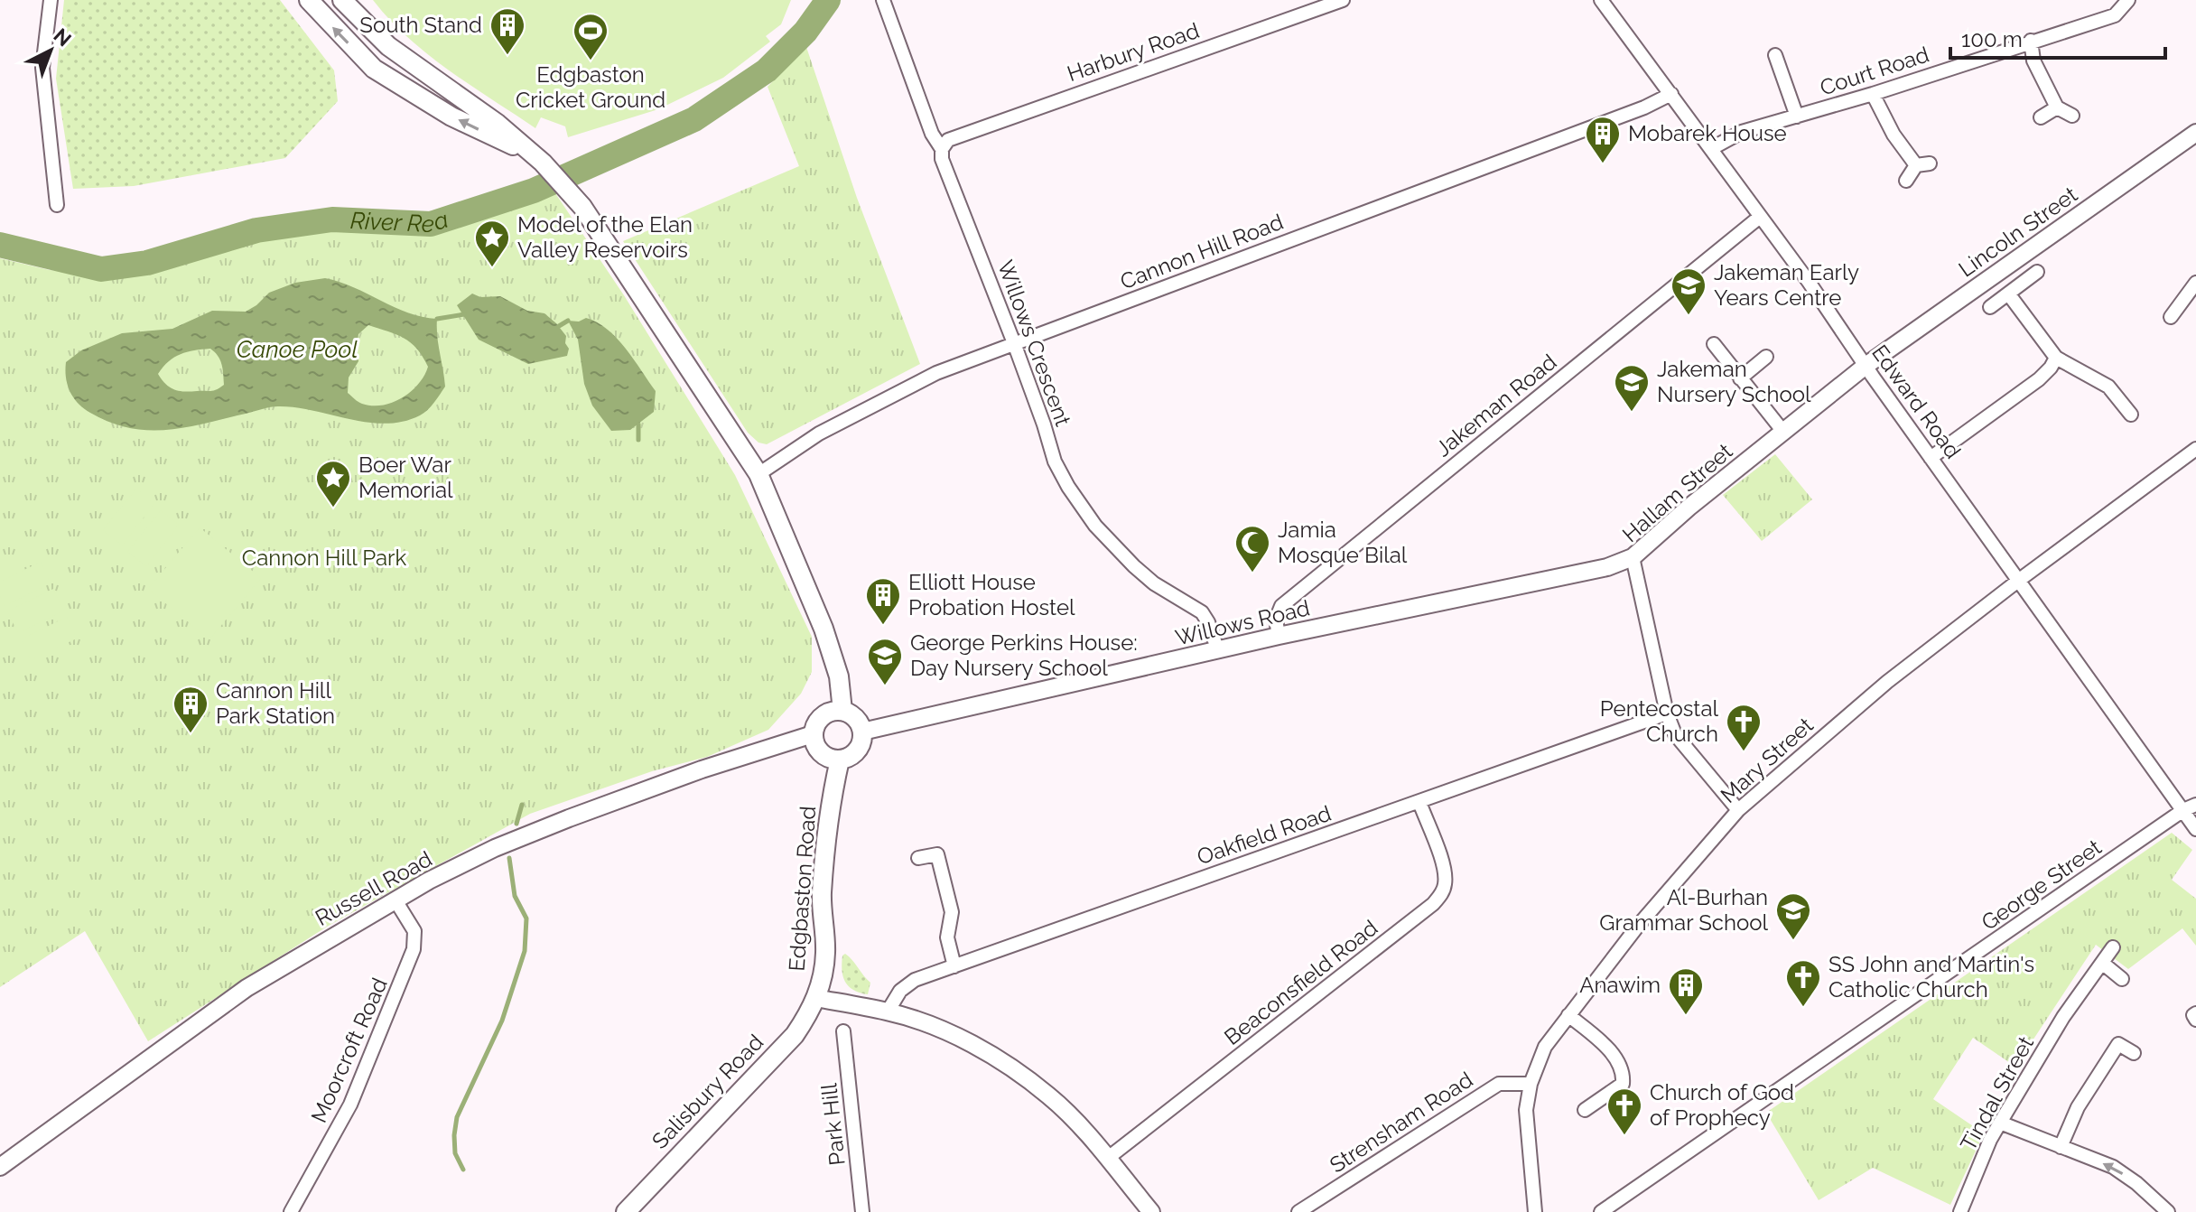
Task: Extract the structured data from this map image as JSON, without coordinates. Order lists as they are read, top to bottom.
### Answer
{
  "streets": {
    "main road": ["Edgbaston Road", "Salisbury Road"],
    "street": [
      "Harbury Road",
      "Court Road",
      "Lincoln Street",
      "Cannon Hill Road",
      "Willows Crescent",
      "Edward Road",
      "Jakeman Road",
      "Hallam Street",
      "Willows Road",
      "Mary Street",
      "Oakfield Road",
      "George Street",
      "Russell Road",
      "Beaconsfield Road",
      "Moorcroft Road",
      "Tindal Street",
      "Strensham Road",
      "Park Hill"
    ]
  },
  "crossings": [
    ["Harbury Road", "Willows Crescent"],
    ["Court Road", "Edward Road"],
    ["Lincoln Street", "Edward Road"],
    ["Lincoln Street", "Hallam Street"],
    ["Cannon Hill Road", "Willows Crescent"],
    ["Cannon Hill Road", "Edward Road"],
    ["Willows Crescent", "Willows Road"],
    ["Edward Road", "Jakeman Road"],
    ["Edward Road", "Hallam Street"],
    ["Edward Road", "Mary Street"],
    ["Edward Road", "George Street"],
    ["Jakeman Road", "Willows Road"],
    ["Hallam Street", "Willows Road"],
    ["Hallam Street", "Mary Street"],
    ["Hallam Street", "Oakfield Road"],
    ["Willows Road", "Russell Road"],
    ["Willows Road", "Edgbaston Road"],
    ["Mary Street", "Strensham Road"],
    ["Oakfield Road", "Edgbaston Road"],
    ["Oakfield Road", "Beaconsfield Road"],
    ["Russell Road", "Edgbaston Road"],
    ["Russell Road", "Moorcroft Road"],
    ["Edgbaston Road", "Beaconsfield Road"],
    ["Edgbaston Road", "Salisbury Road"]
  ],
  "water": ["River Rea", "Canoe Pool"],
  "parks": ["Cannon Hill Park"],
  "places": {
    "building": [
      "South Stand",
      "Mobarek House",
      "Elliott House Probation Hostel",
      "Cannon Hill Park Station",
      "Anawim"
    ],
    "sports": ["Edgbaston Cricket Ground"],
    "place": ["Model of the Elan Valley Reservoirs", "Boer War Memorial"],
    "school or university": [
      "Jakeman Early Years Centre",
      "Jakeman Nursery School",
      "George Perkins House: Day Nursery School",
      "Al-Burhan Grammar School"
    ],
    "mosque": ["Jamia Mosque Bilal"],
    "church": ["Pentecostal Church", "SS John and Martin's Catholic Church", "Church of God of Prophecy"]
  },
  "scale_bar": "100 m",
  "north": "top right"
}
